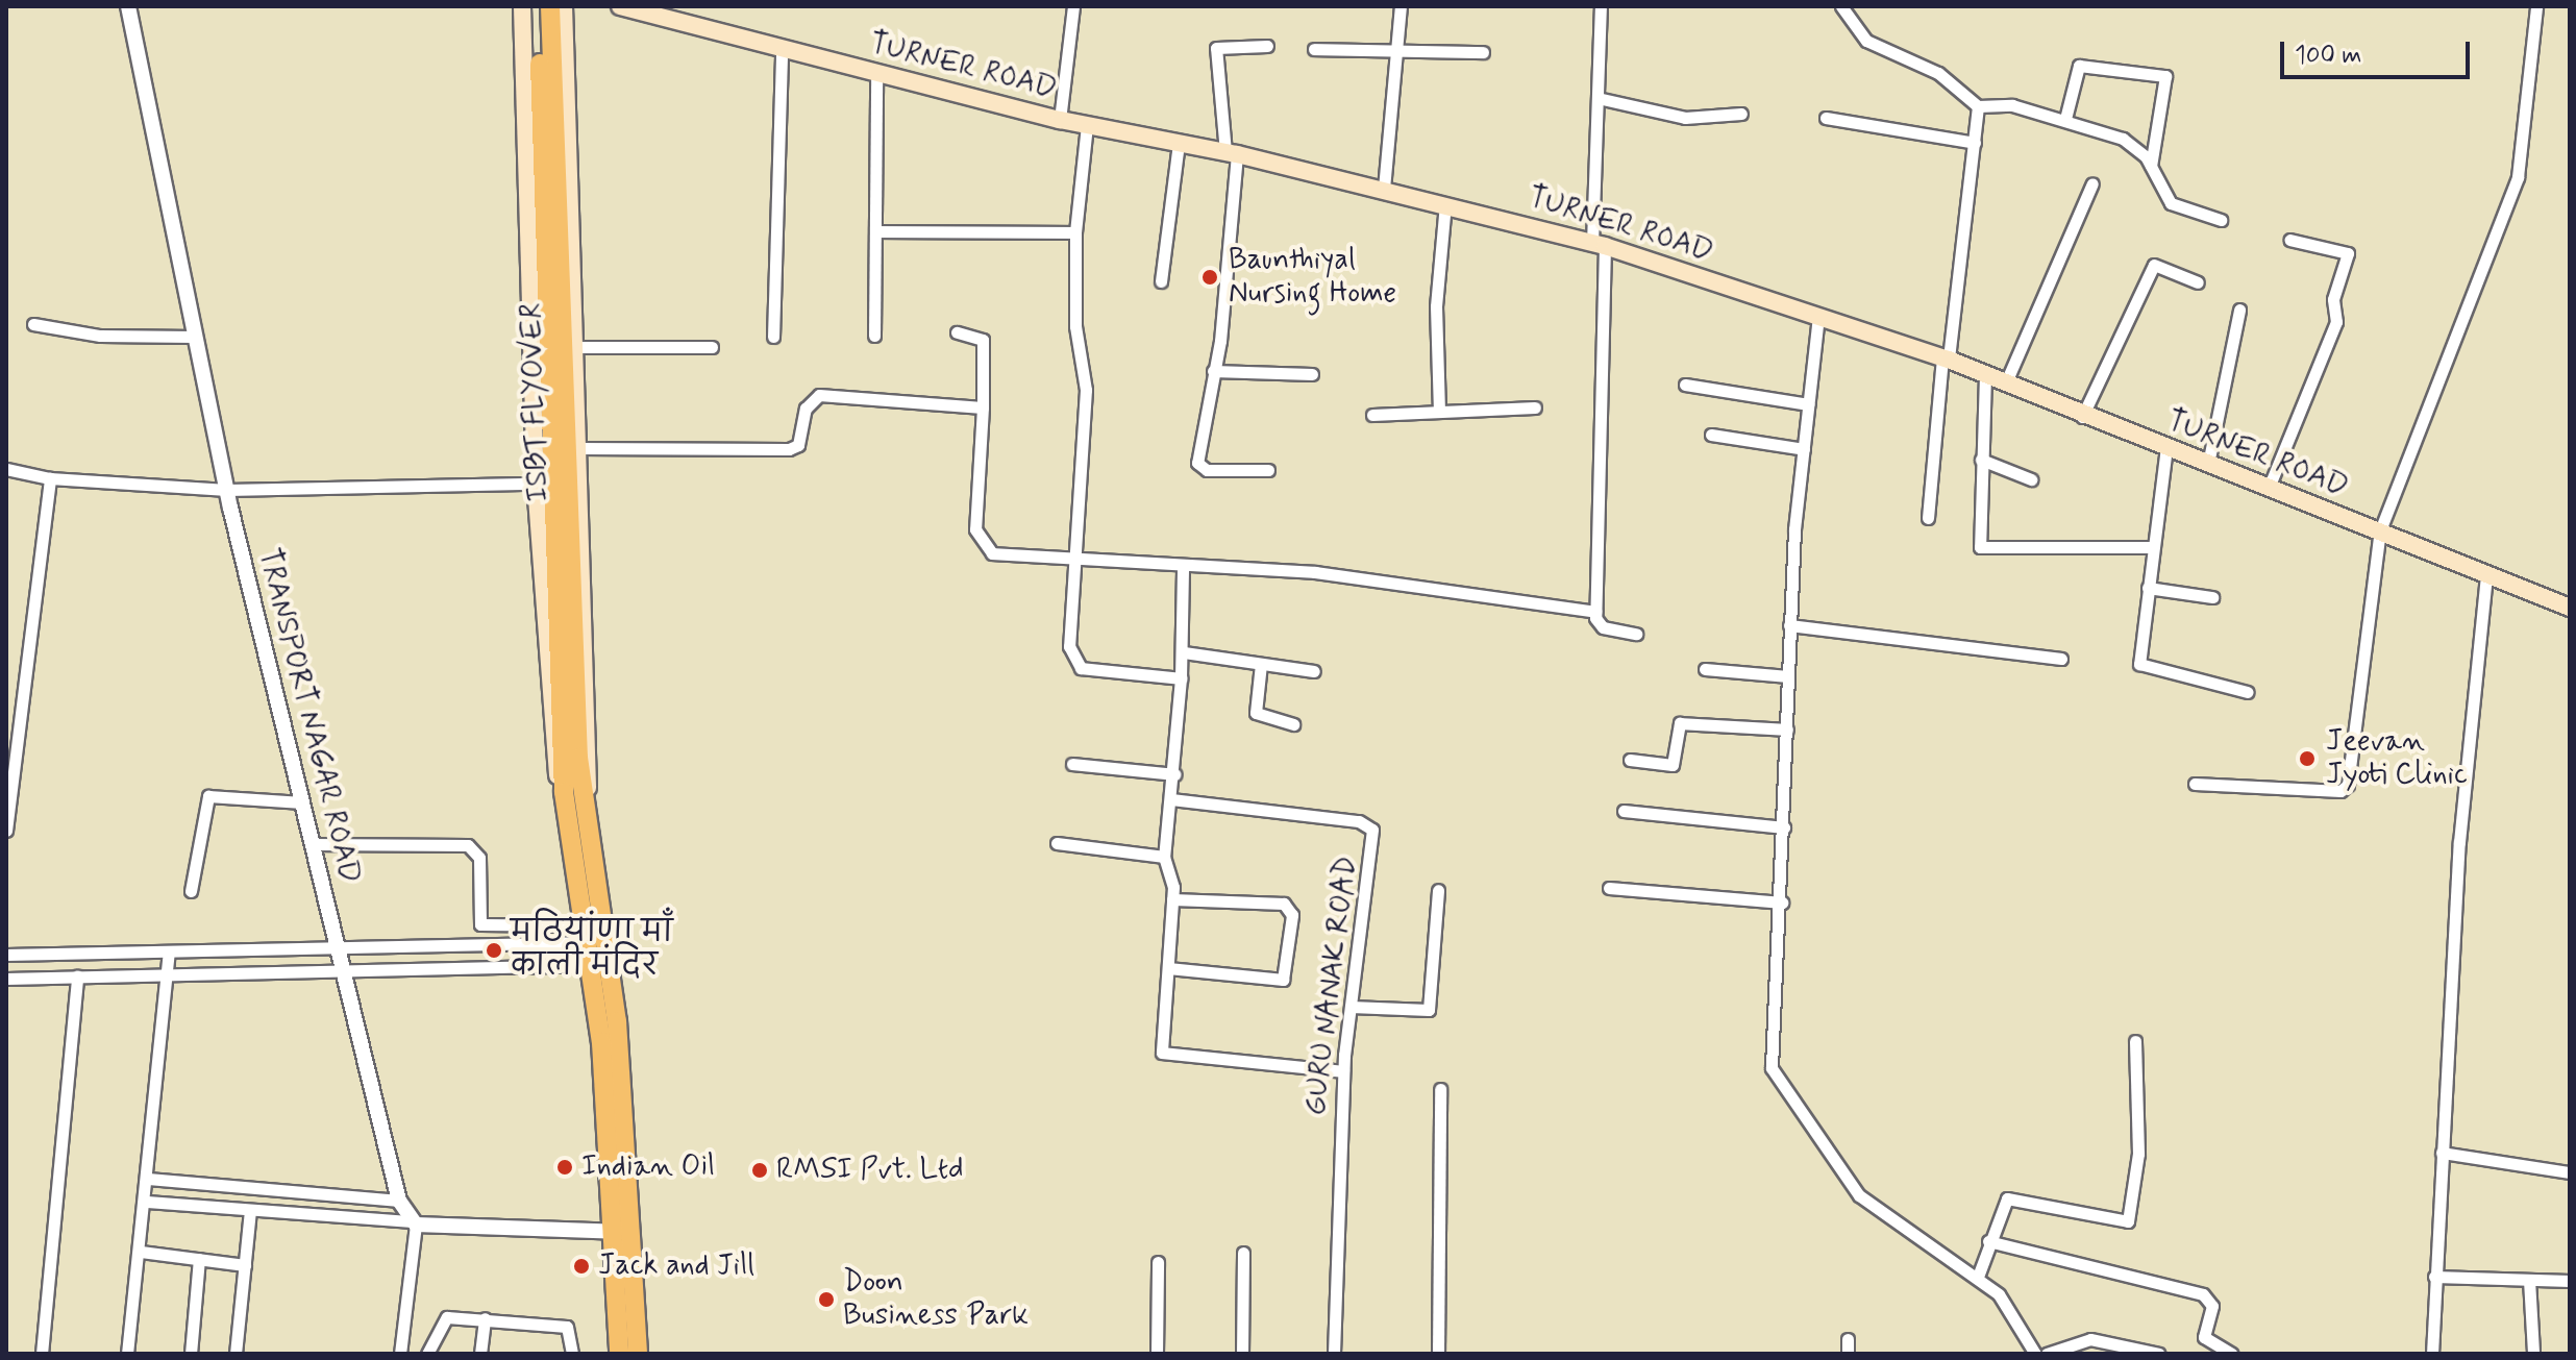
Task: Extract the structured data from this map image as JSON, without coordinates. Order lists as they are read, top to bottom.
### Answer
{
  "streets": {
    "highway": ["ISBT FLYOVER"],
    "main road": ["TURNER ROAD"],
    "street": ["TRANSPORT NAGAR ROAD", "GURU NANAK ROAD"]
  },
  "places": [
    "Baunthiyal Nursing Home",
    "Jeevan Jyoti Clinic",
    "मठियांणा माँ काली मंदिर",
    "Indian Oil",
    "RMSI Pvt. Ltd",
    "Jack and Jill",
    "Doon Business Park"
  ],
  "scale_bar": "100 m"
}
